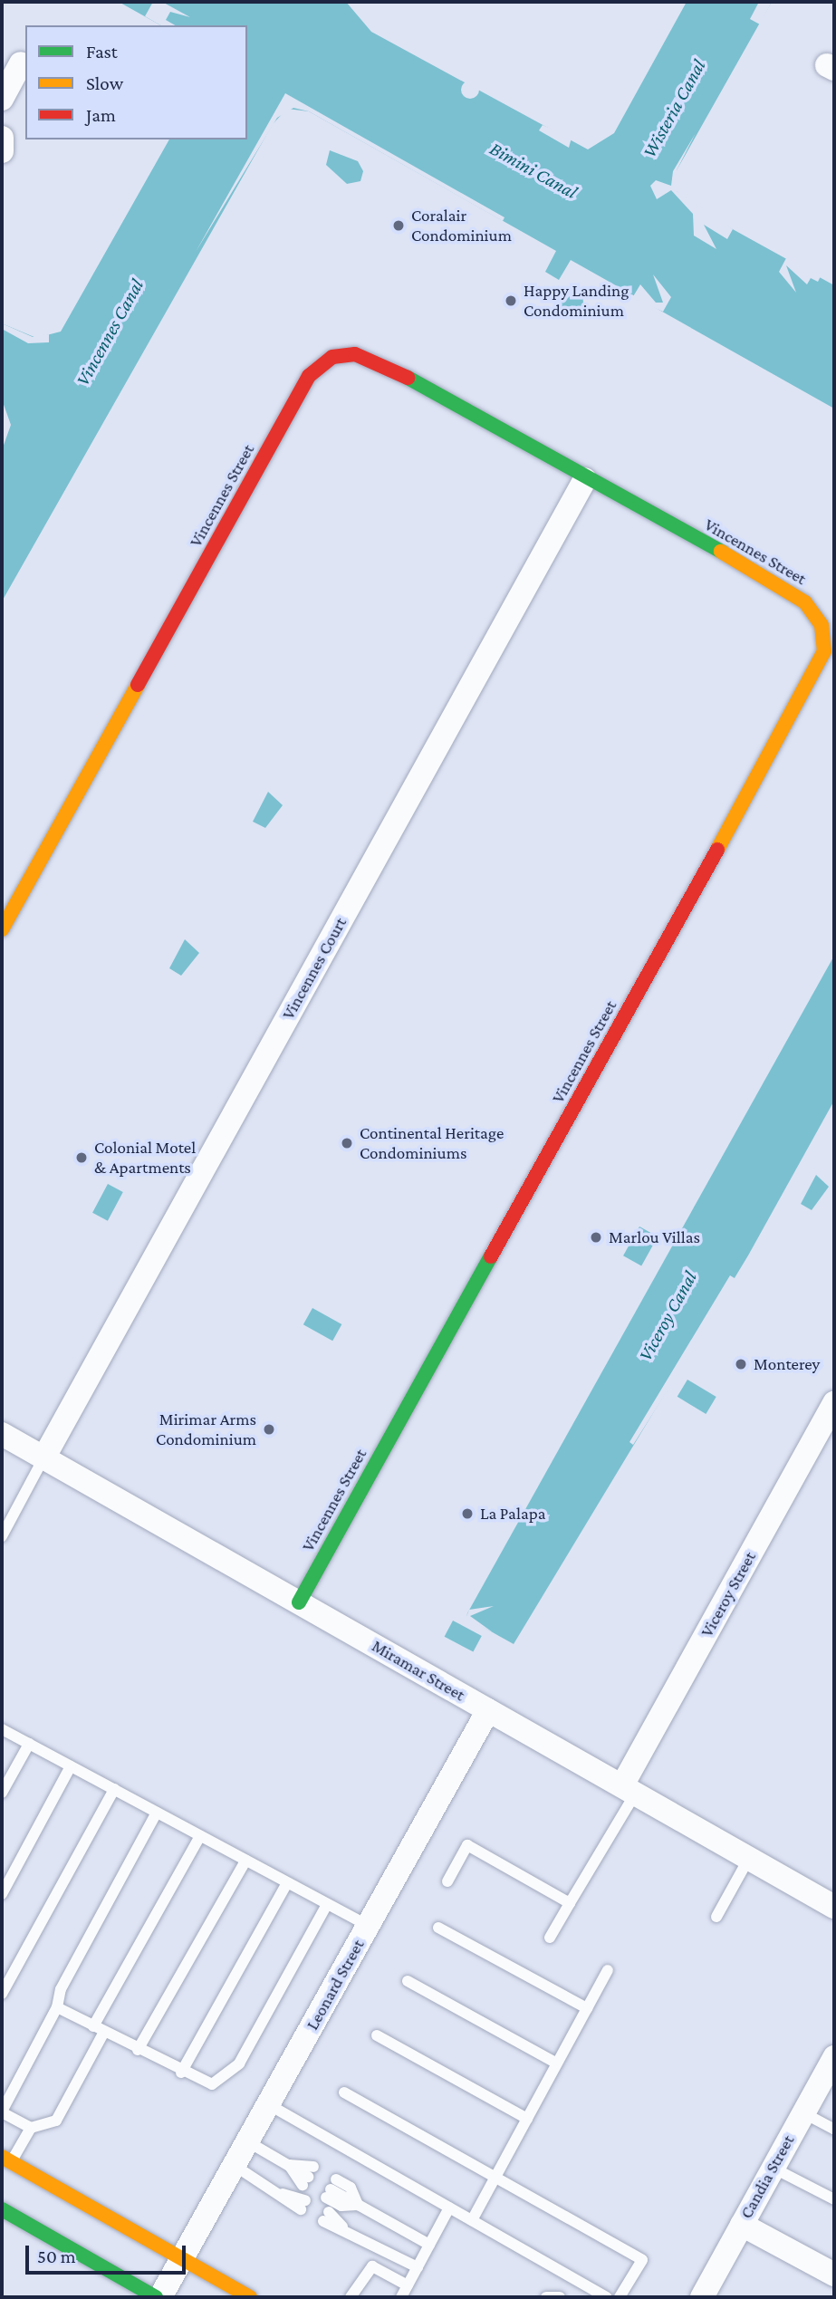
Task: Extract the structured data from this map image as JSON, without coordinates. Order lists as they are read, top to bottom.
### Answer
{
  "streets": {
    "street": [
      "Vincennes Street",
      "Vincennes Court",
      "Viceroy Street",
      "Miramar Street",
      "Leonard Street",
      "Candia Street"
    ]
  },
  "crossings": [
    ["Vincennes Street", "Vincennes Court"],
    ["Vincennes Street", "Miramar Street"],
    ["Vincennes Court", "Miramar Street"],
    ["Viceroy Street", "Miramar Street"],
    ["Miramar Street", "Leonard Street"]
  ],
  "water": [
    "Wisteria Canal",
    "Bimini Canal",
    "Vincennes Canal",
    "Viceroy Canal"
  ],
  "places": [
    "Coralair Condominium",
    "Happy Landing Condominium",
    "Continental Heritage Condominiums",
    "Colonial Motel & Apartments",
    "Marlou Villas",
    "Monterey",
    "Mirimar Arms Condominium",
    "La Palapa"
  ],
  "legend": ["Fast", "Slow", "Jam"],
  "scale_bar": "50 m"
}
